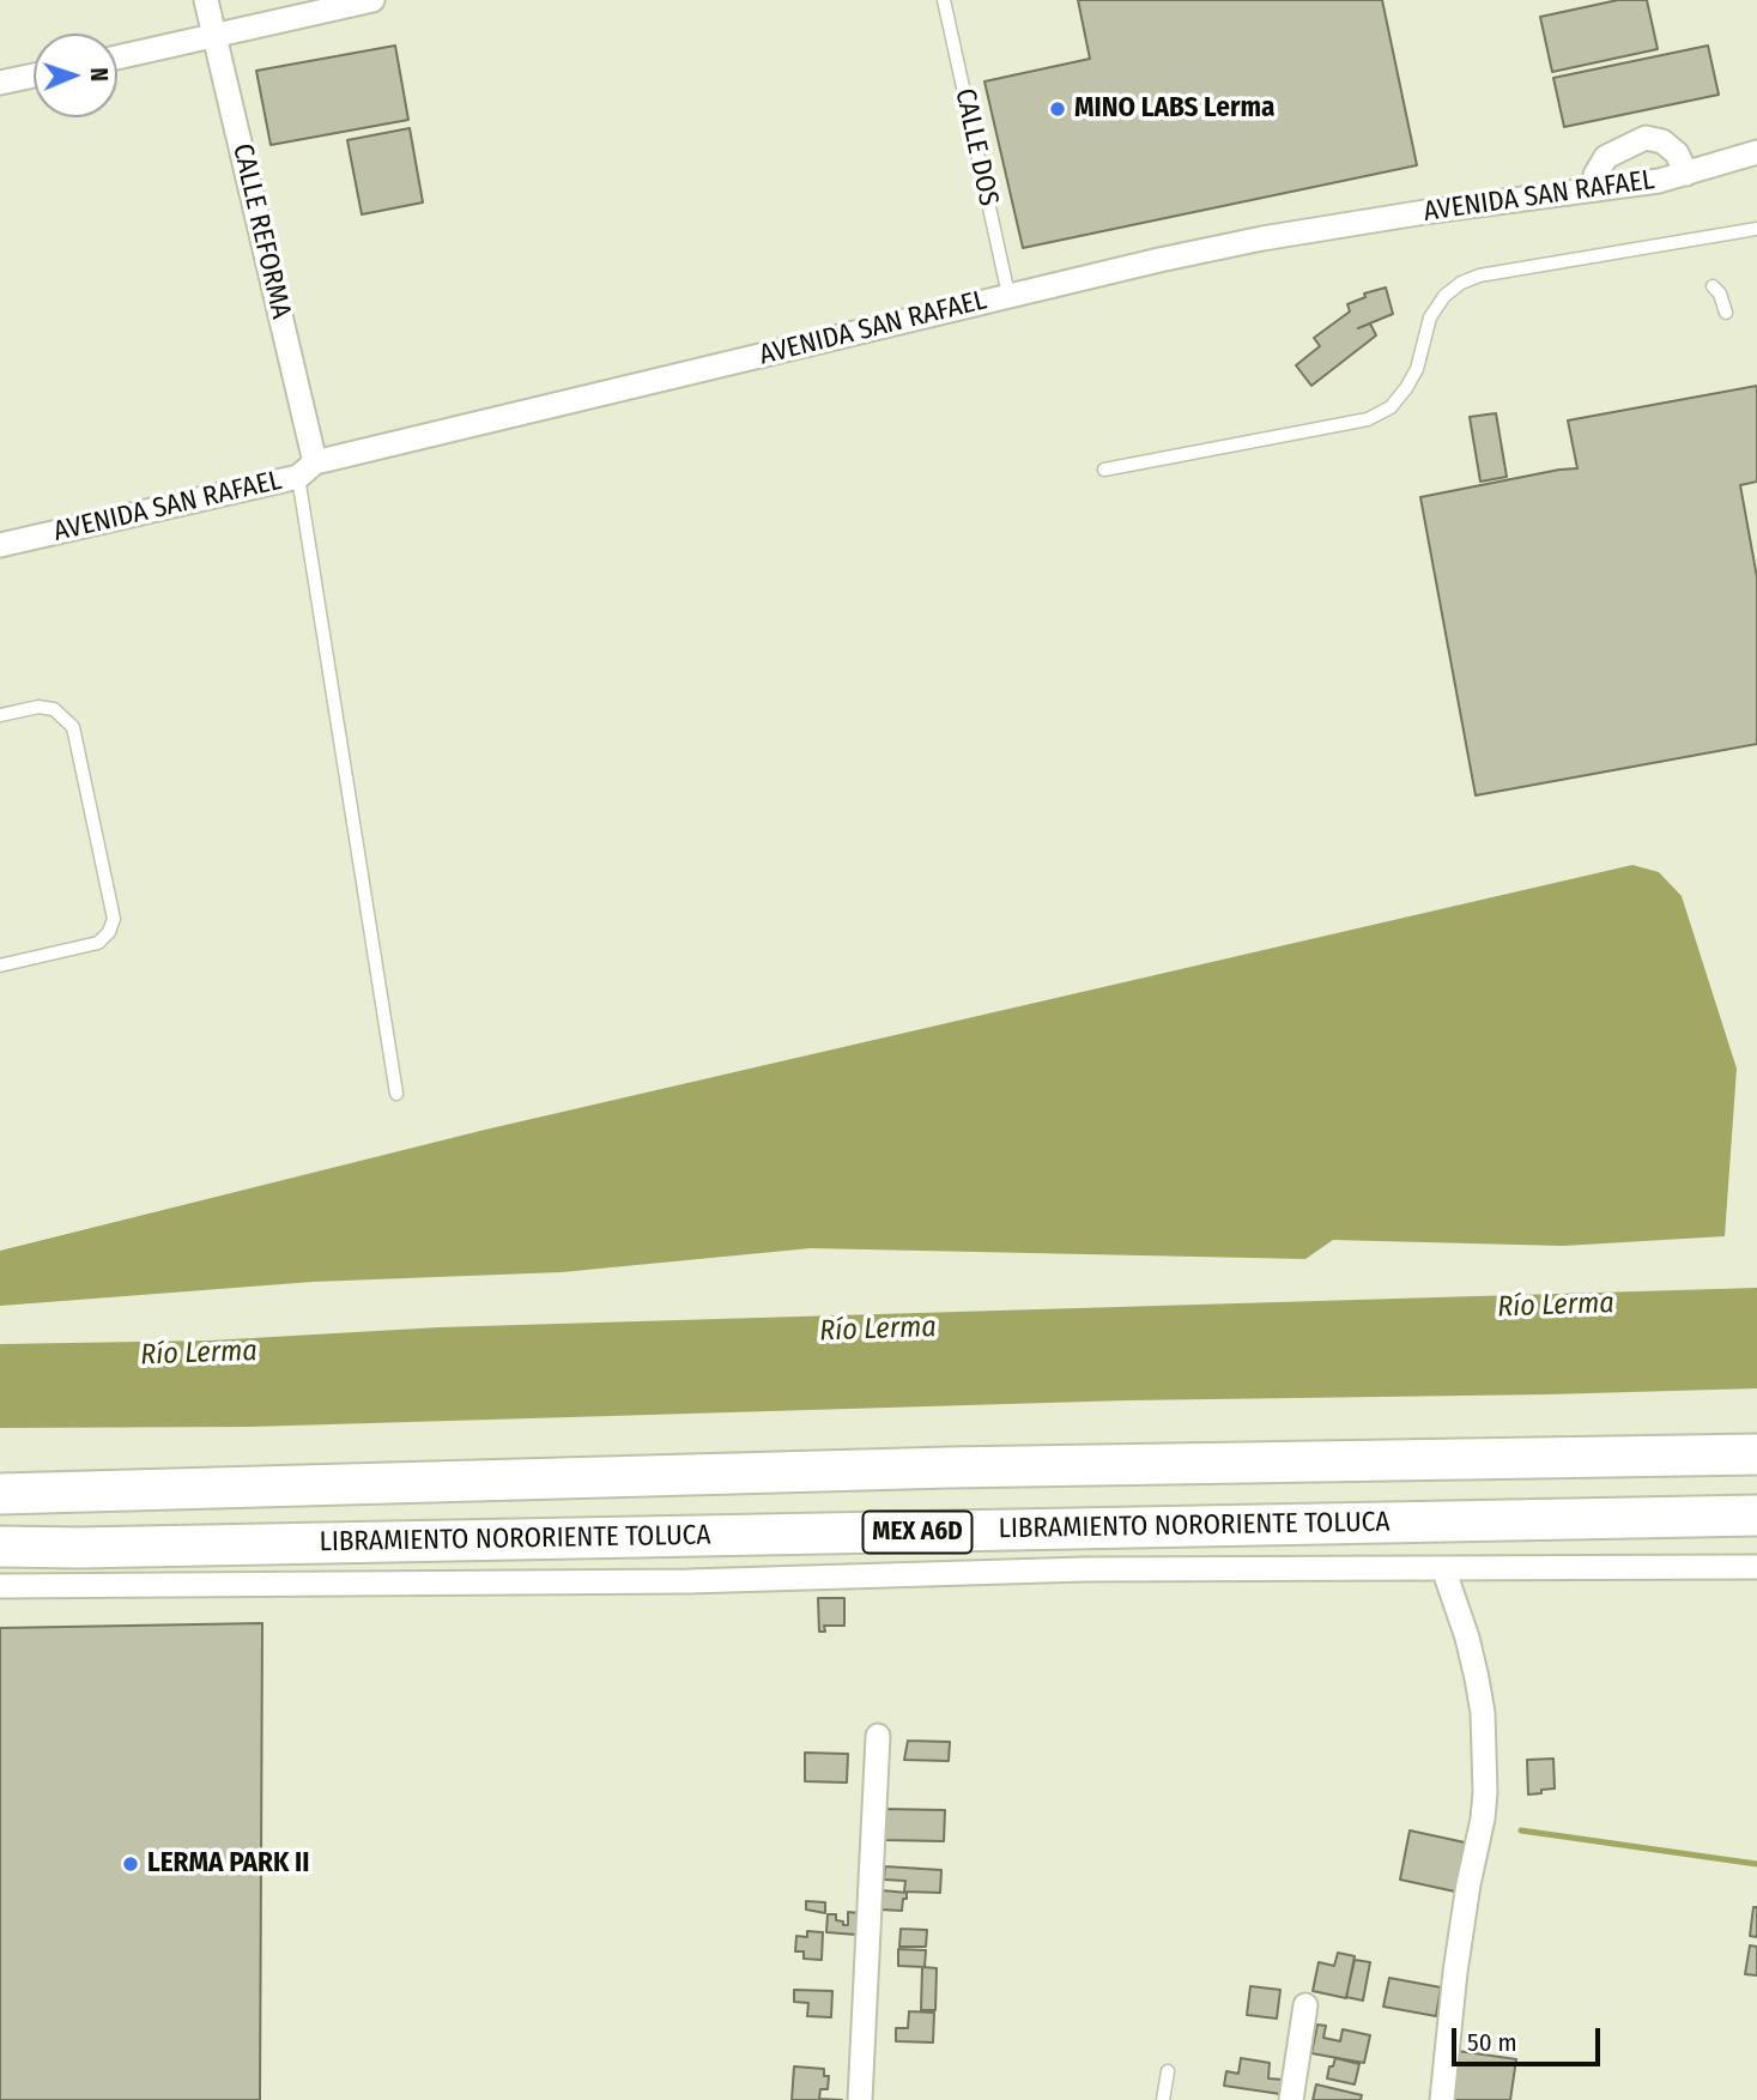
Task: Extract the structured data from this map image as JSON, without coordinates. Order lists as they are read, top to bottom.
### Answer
{
  "streets": {
    "highway": ["LIBRAMIENTO NORORIENTE TOLUCA", "MEX A6D"],
    "street": ["AVENIDA SAN RAFAEL", "CALLE REFORMA"],
    "lane": ["CALLE DOS"]
  },
  "crossings": [
    ["CALLE DOS", "AVENIDA SAN RAFAEL"],
    ["AVENIDA SAN RAFAEL", "CALLE REFORMA"]
  ],
  "water": ["Río Lerma"],
  "places": ["MINO LABS Lerma", "LERMA PARK II"],
  "scale_bar": "50 m",
  "north": "right"
}
